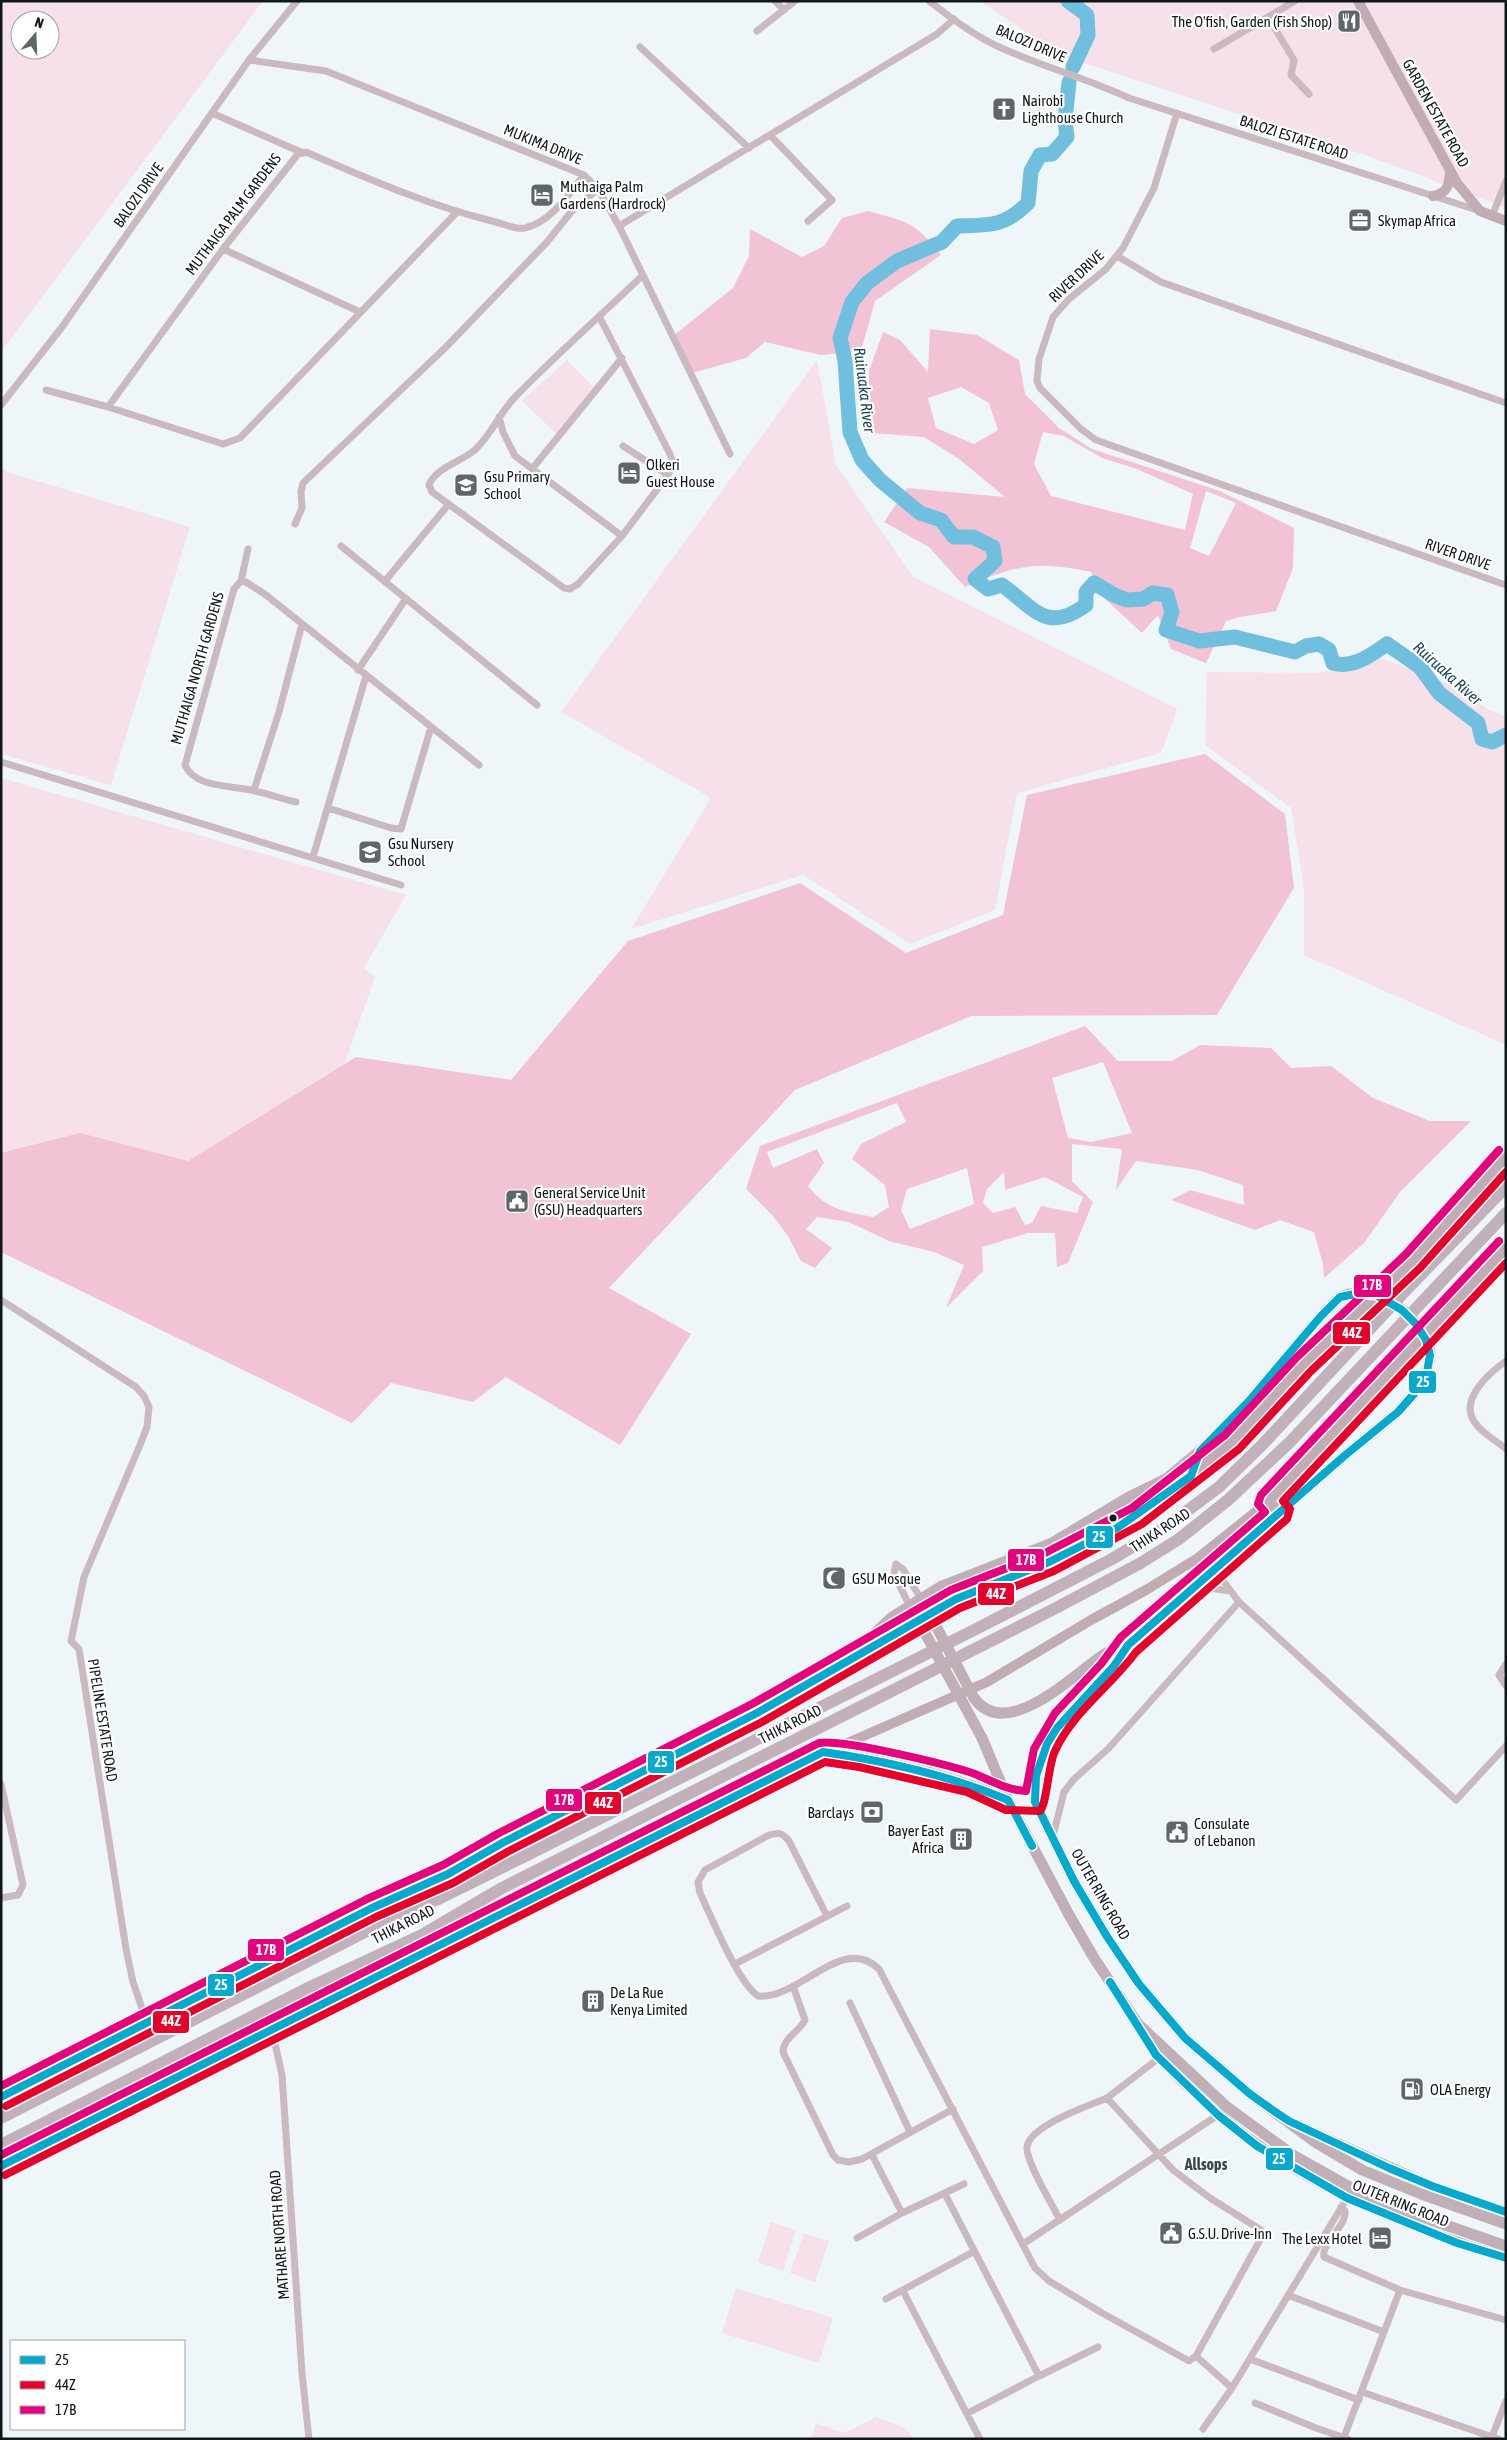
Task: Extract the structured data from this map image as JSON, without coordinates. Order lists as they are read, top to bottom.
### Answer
{
  "streets": {
    "highway": ["THIKA ROAD"],
    "main road": ["GARDEN ESTATE ROAD", "OUTER RING ROAD"],
    "street": [
      "BALOZI DRIVE",
      "BALOZI ESTATE ROAD",
      "MUKIMA DRIVE",
      "MUTHAIGA PALM GARDENS",
      "RIVER DRIVE",
      "MUTHAIGA NORTH GARDENS",
      "PIPELINE ESTATE ROAD",
      "MATHARE NORTH ROAD"
    ]
  },
  "crossings": [
    ["BALOZI DRIVE", "BALOZI ESTATE ROAD"],
    ["BALOZI DRIVE", "MUKIMA DRIVE"],
    ["GARDEN ESTATE ROAD", "BALOZI ESTATE ROAD"],
    ["BALOZI ESTATE ROAD", "RIVER DRIVE"],
    ["MUKIMA DRIVE", "MUTHAIGA PALM GARDENS"],
    ["THIKA ROAD", "PIPELINE ESTATE ROAD"],
    ["THIKA ROAD", "OUTER RING ROAD"]
  ],
  "districts": ["Allsops"],
  "water": ["Ruiruaka River"],
  "places": {
    "restaurant": ["The O'fish, Garden (Fish Shop)"],
    "church": ["Nairobi Lighthouse Church"],
    "hotel": ["Muthaiga Palm Gardens (Hardrock)", "Olkeri Guest House", "The Lexx Hotel"],
    "office": ["Skymap Africa"],
    "school or university": ["Gsu Primary School", "Gsu Nursery School"],
    "public building": ["General Service Unit (GSU) Headquarters", "Consulate of Lebanon", "G.S.U. Drive-Inn"],
    "mosque": ["GSU Mosque"],
    "bank": ["Barclays"],
    "building": ["Bayer East Africa", "De La Rue Kenya Limited"],
    "fuel station": ["OLA Energy"]
  },
  "lines": ["transit line 17B", "transit line 44Z", "transit line 25"],
  "legend": ["25", "44Z", "17B"],
  "north": "top"
}
